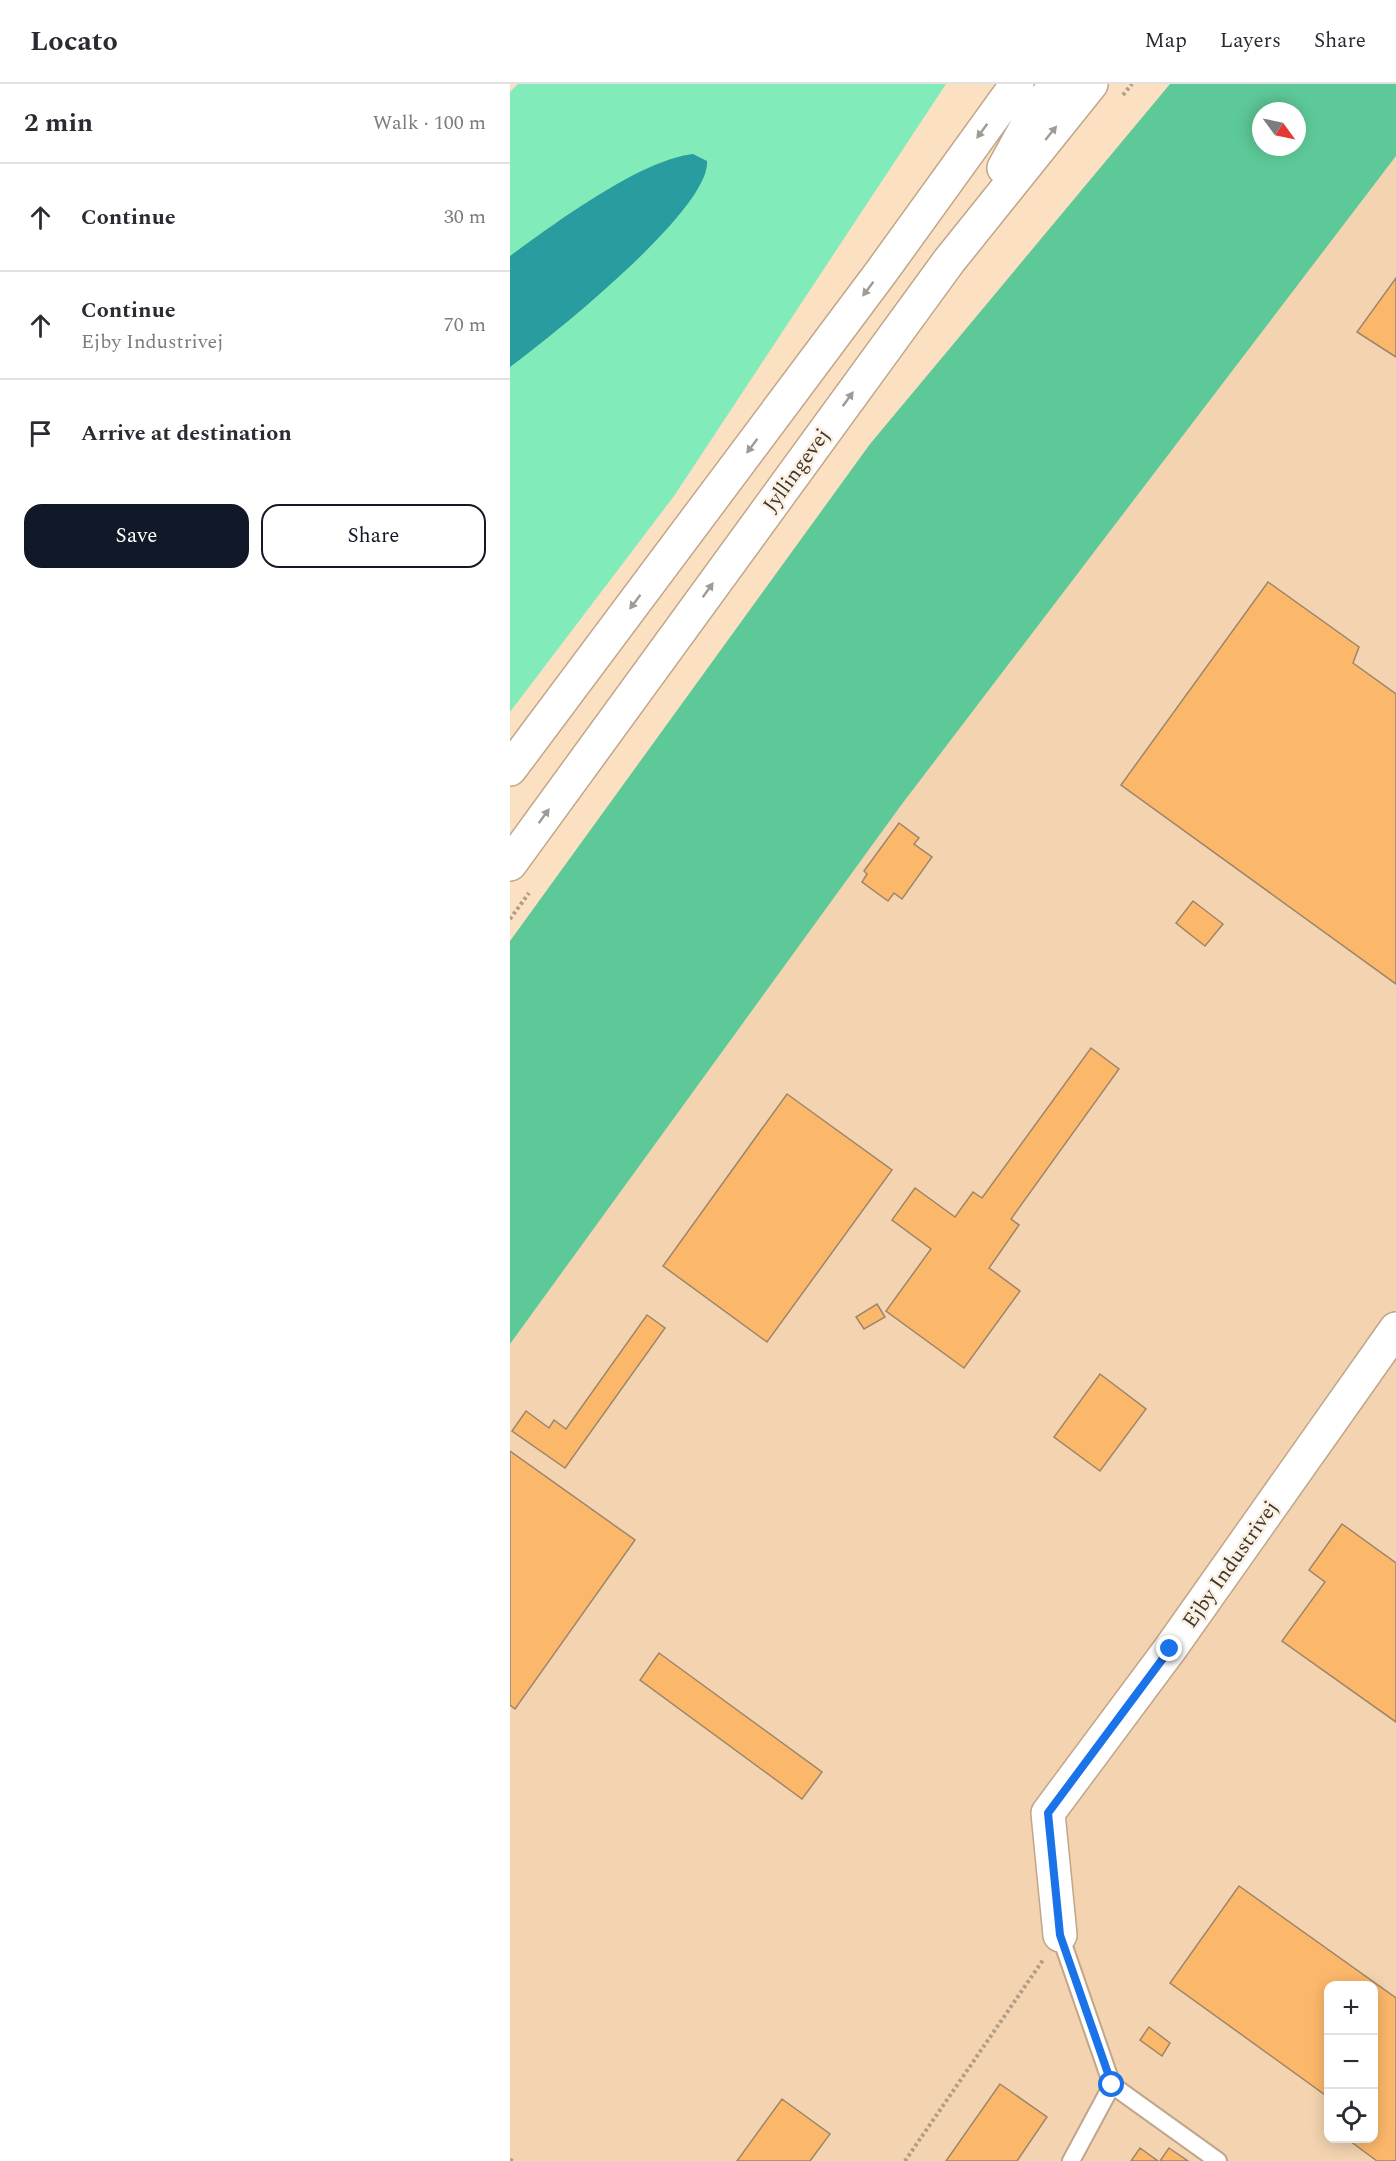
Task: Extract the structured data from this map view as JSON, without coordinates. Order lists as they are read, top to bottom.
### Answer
{
  "streets": {
    "street": ["Jyllingevej", "Ejby Industrivej"]
  },
  "north": "bottom right",
  "page": {
    "header": "Locato",
    "nav": ["Map", "Layers", "Share"],
    "heading": ["2 min", "Walk · 100 m"],
    "list": [
      ["Continue", "30 m"],
      ["Continue", "Ejby Industrivej", "70 m"],
      "Arrive at destination"
    ],
    "buttons": ["Save", "Share"],
    "map_buttons": ["+", "−"]
  }
}
